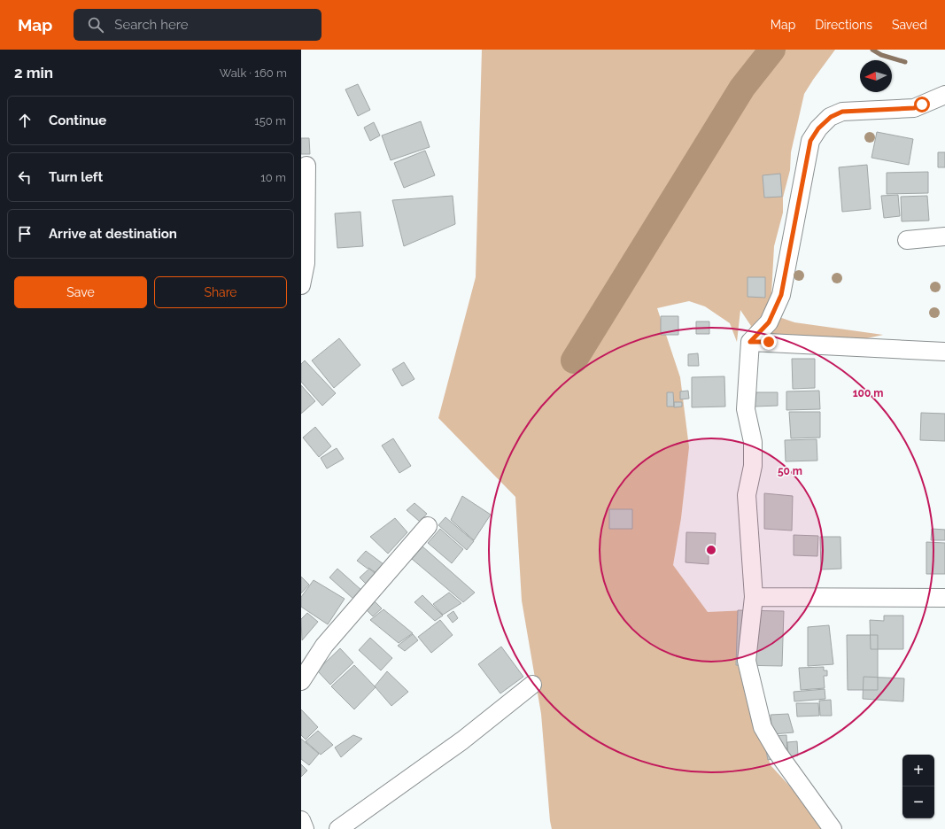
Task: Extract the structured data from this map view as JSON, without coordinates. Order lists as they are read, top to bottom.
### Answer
{
  "north": "left",
  "page": {
    "header": "Map",
    "search": "Search here",
    "nav": ["Map", "Directions", "Saved"],
    "heading": ["2 min", "Walk · 160 m"],
    "list": [
      ["Continue", "150 m"],
      ["Turn left", "10 m"],
      "Arrive at destination"
    ],
    "buttons": ["Save", "Share"],
    "map_buttons": ["+", "−"]
  },
  "rings": ["100 m", "50 m"]
}
